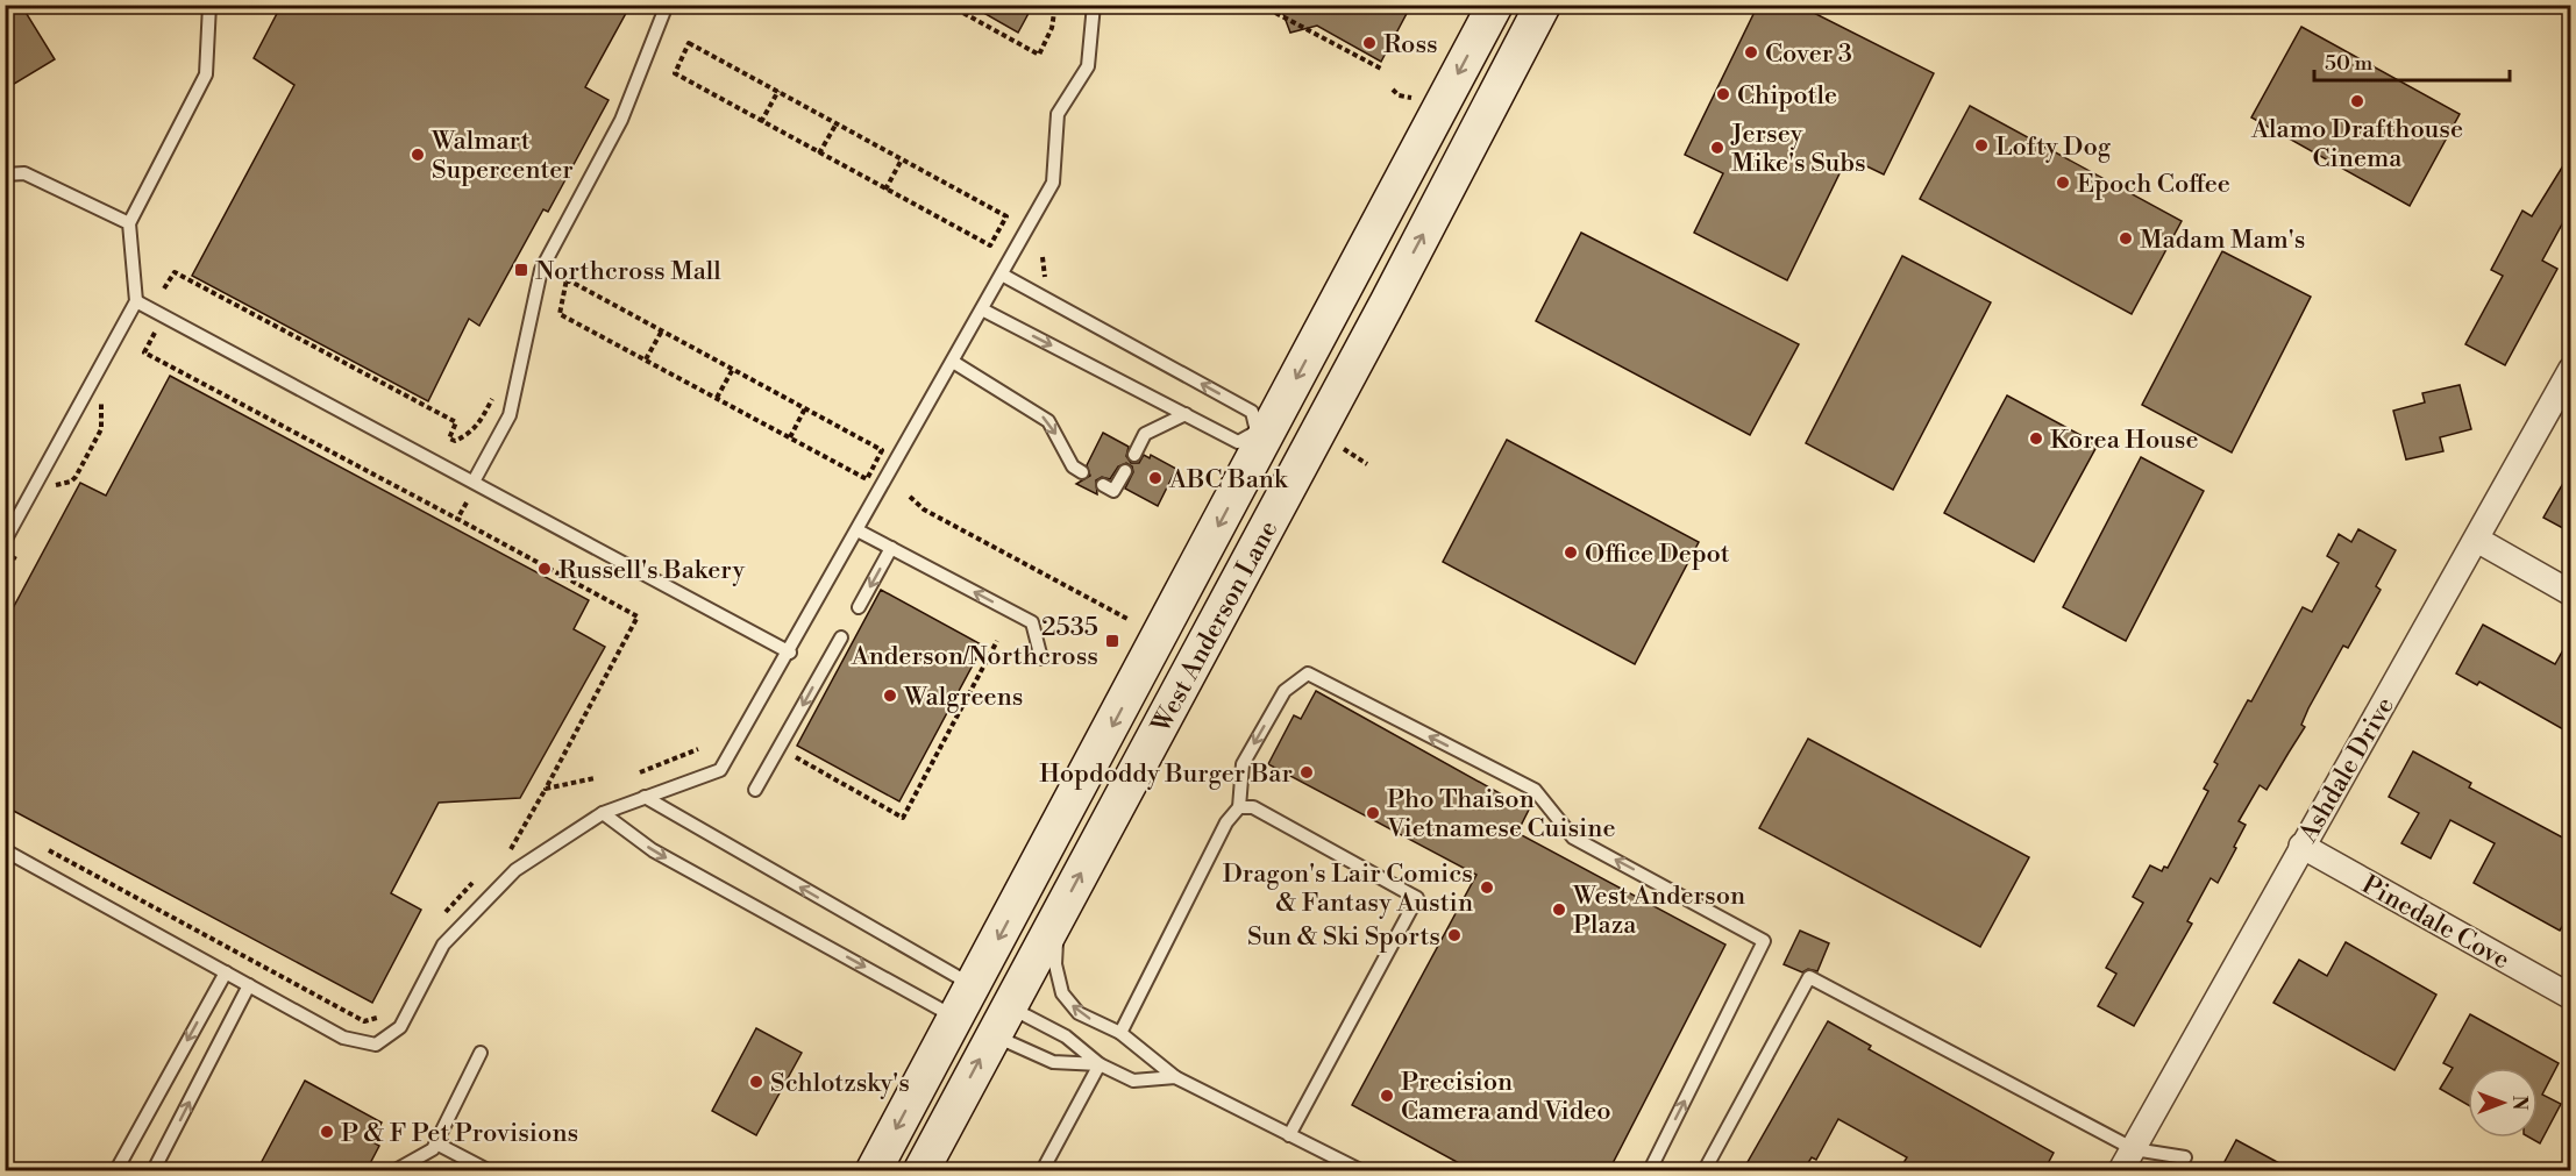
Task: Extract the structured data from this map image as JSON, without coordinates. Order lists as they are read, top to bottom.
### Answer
{
  "streets": {
    "main road": ["West Anderson Lane"],
    "street": ["Ashdale Drive", "Pinedale Cove"]
  },
  "crossings": [
    ["Ashdale Drive", "Pinedale Cove"]
  ],
  "places": {
    "other": [
      "Ross",
      "Cover 3",
      "Chipotle",
      "Alamo Drafthouse Cinema",
      "Lofty Dog",
      "Jersey Mike's Subs",
      "Walmart Supercenter",
      "Epoch Coffee",
      "Madam Mam's",
      "Korea House",
      "ABC Bank",
      "Office Depot",
      "Russell's Bakery",
      "Walgreens",
      "Hopdoddy Burger Bar",
      "Pho Thaison Vietnamese Cuisine",
      "Dragon's Lair Comics & Fantasy Austin",
      "West Anderson Plaza",
      "Sun & Ski Sports",
      "Schlotzsky's",
      "Precision Camera and Video",
      "P & F Pet Provisions"
    ],
    "transit": ["Northcross Mall", "2535 Anderson/Northcross"]
  },
  "scale_bar": "50 m",
  "north": "right"
}
